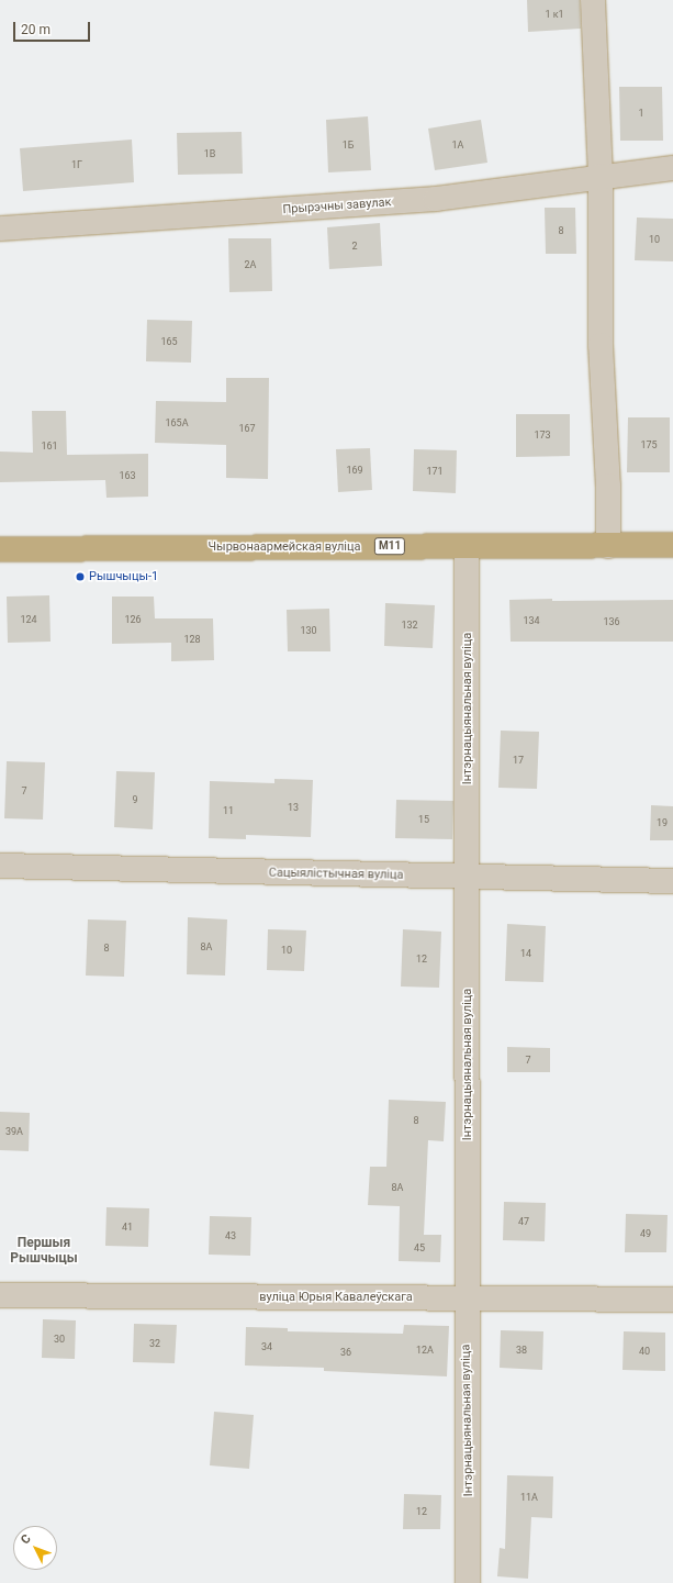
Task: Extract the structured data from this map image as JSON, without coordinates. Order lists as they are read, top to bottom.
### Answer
{
  "streets": {
    "highway": ["М11", "Чырвонаармейская вуліца"],
    "street": [
      "Прырэчны завулак",
      "Інтэрнацыянальная вуліца",
      "Сацыялістычная вуліца",
      "вуліца Юрыя Кавалеўскага"
    ]
  },
  "crossings": [
    ["Чырвонаармейская вуліца", "Інтэрнацыянальная вуліца"],
    ["Інтэрнацыянальная вуліца", "Сацыялістычная вуліца"],
    ["Інтэрнацыянальная вуліца", "вуліца Юрыя Кавалеўскага"]
  ],
  "districts": ["Першыя Рышчыцы"],
  "places": ["Рышчыцы-1"],
  "house_numbers": [
    "1 к1",
    "1",
    "1Б",
    "1А",
    "1В",
    "1Г",
    "8",
    "10",
    "2",
    "2А",
    "165",
    "165А",
    "167",
    "173",
    "175",
    "161",
    "169",
    "171",
    "163",
    "124",
    "126",
    "134",
    "136",
    "132",
    "130",
    "128",
    "17",
    "7",
    "9",
    "13",
    "11",
    "15",
    "19",
    "8А",
    "8",
    "10",
    "14",
    "12",
    "7",
    "8",
    "39А",
    "8А",
    "47",
    "41",
    "49",
    "43",
    "45",
    "30",
    "32",
    "34",
    "12А",
    "38",
    "40",
    "36",
    "11А",
    "12"
  ],
  "scale_bar": "20 m",
  "north": "top left"
}
